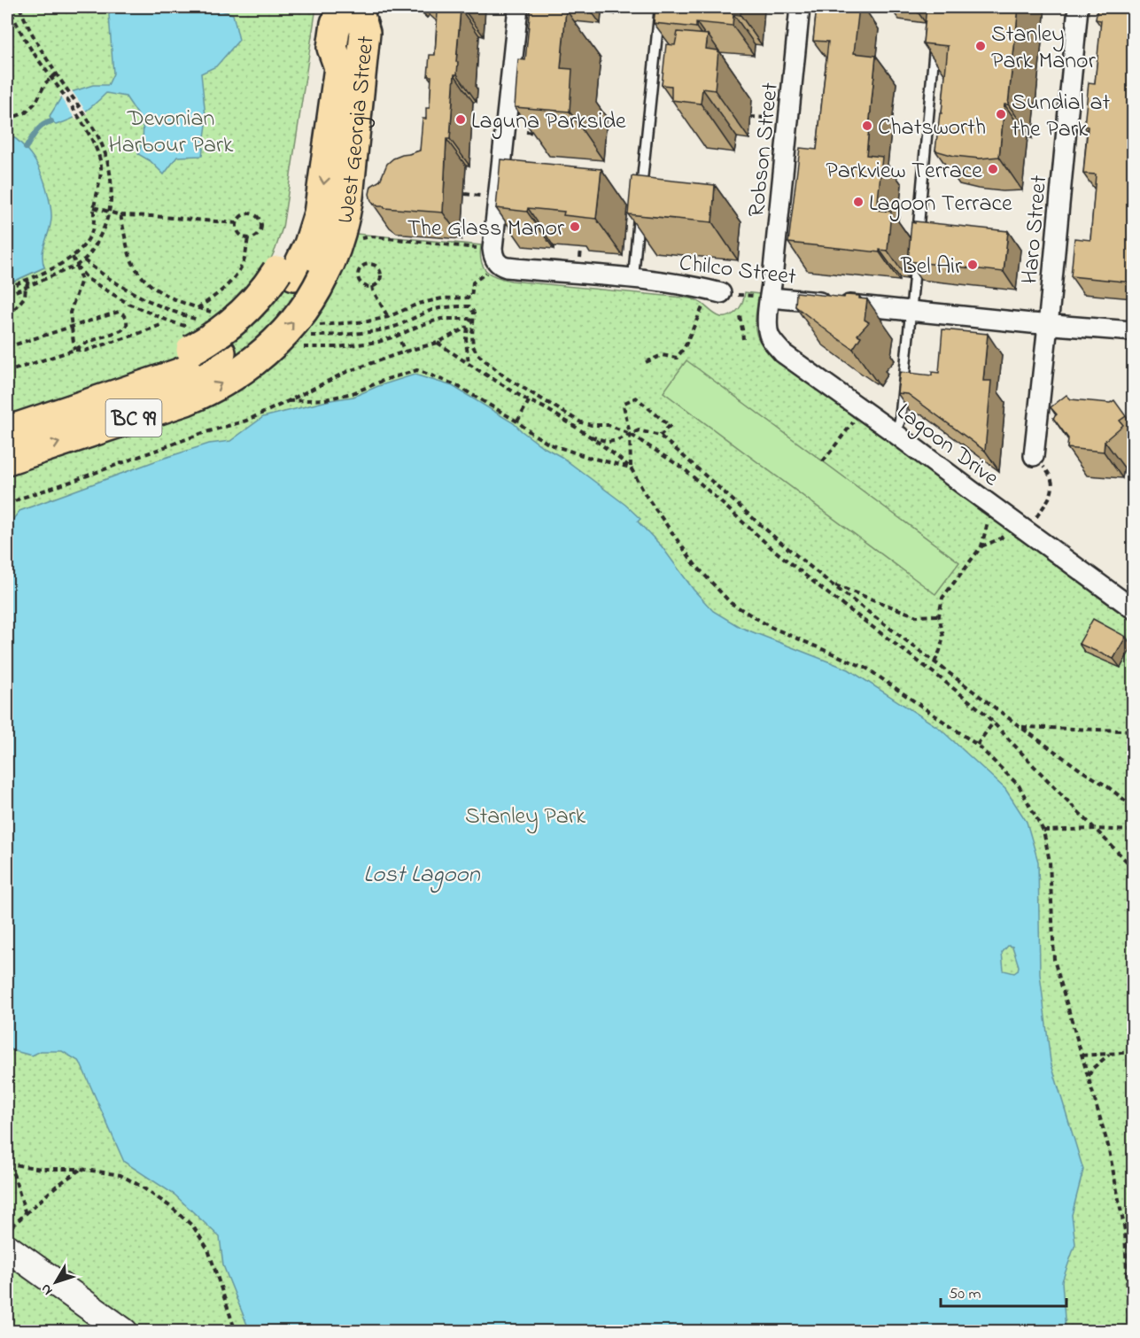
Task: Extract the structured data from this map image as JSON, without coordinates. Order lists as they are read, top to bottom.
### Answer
{
  "streets": {
    "highway": ["West Georgia Street", "BC 99"],
    "street": [
      "Robson Street",
      "Haro Street",
      "Chilco Street",
      "Lagoon Drive"
    ]
  },
  "crossings": [
    ["West Georgia Street", "BC 99"],
    ["Robson Street", "Chilco Street"],
    ["Robson Street", "Lagoon Drive"],
    ["Haro Street", "Chilco Street"],
    ["Chilco Street", "Lagoon Drive"]
  ],
  "water": ["Lost Lagoon"],
  "parks": ["Devonian Harbour Park", "Stanley Park"],
  "places": [
    "Stanley Park Manor",
    "Sundial at the Park",
    "Laguna Parkside",
    "Chatsworth",
    "Parkview Terrace",
    "Lagoon Terrace",
    "The Glass Manor",
    "Bel Air"
  ],
  "scale_bar": "50 m",
  "north": "bottom left"
}
